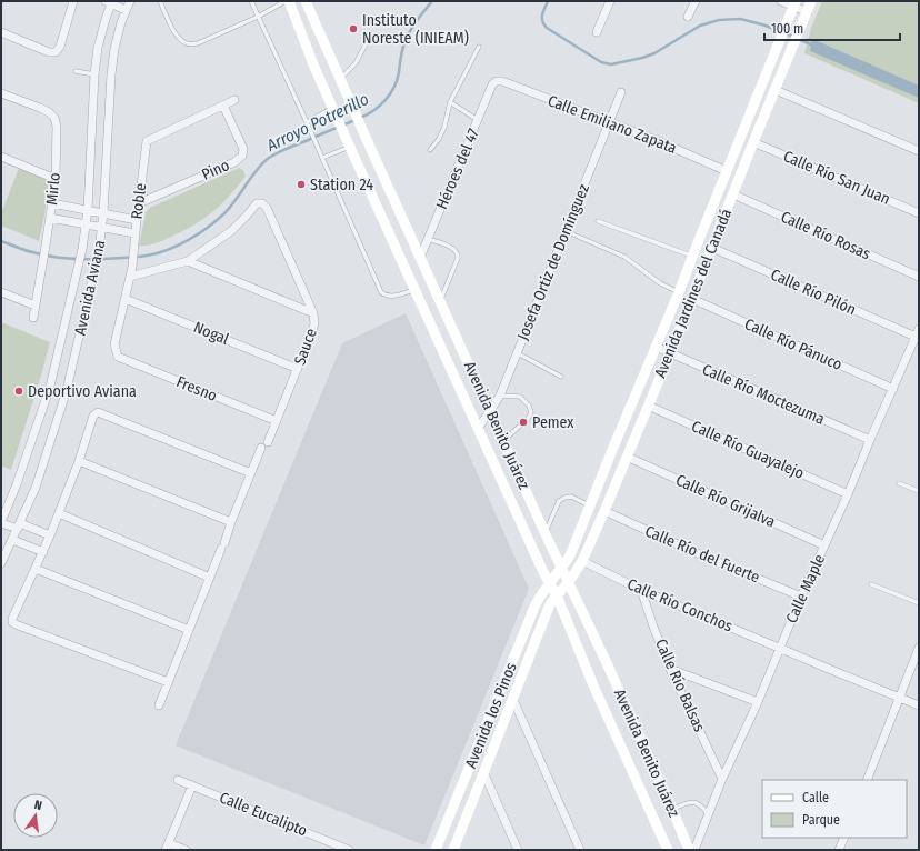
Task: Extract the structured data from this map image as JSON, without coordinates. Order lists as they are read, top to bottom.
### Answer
{
  "streets": {
    "street": [
      "Calle Emiliano Zapata",
      "Héroes del 47",
      "Pino",
      "Calle Río San Juan",
      "Mirlo",
      "Roble",
      "Calle Río Rosas",
      "Josefa Ortiz de Domínguez",
      "Avenida Aviana",
      "Calle Río Pilón",
      "Avenida Jardines del Canadá",
      "Nogal",
      "Calle Río Pánuco",
      "Sauce",
      "Fresno",
      "Calle Río Moctezuma",
      "Avenida Benito Juárez",
      "Calle Río Guayalejo",
      "Calle Río Grijalva",
      "Calle Río del Fuerte",
      "Calle Maple",
      "Calle Río Conchos",
      "Calle Río Balsas",
      "Avenida los Pinos",
      "Calle Eucalipto"
    ]
  },
  "crossings": [
    ["Calle Emiliano Zapata", "Héroes del 47"],
    ["Calle Emiliano Zapata", "Josefa Ortiz de Domínguez"],
    ["Calle Emiliano Zapata", "Avenida Jardines del Canadá"],
    ["Héroes del 47", "Avenida Benito Juárez"],
    ["Pino", "Roble"],
    ["Calle Río San Juan", "Avenida Jardines del Canadá"],
    ["Roble", "Nogal"],
    ["Roble", "Fresno"],
    ["Calle Río Rosas", "Avenida Jardines del Canadá"],
    ["Josefa Ortiz de Domínguez", "Avenida Benito Juárez"],
    ["Calle Río Pilón", "Avenida Jardines del Canadá"],
    ["Calle Río Pilón", "Calle Maple"],
    ["Avenida Jardines del Canadá", "Calle Río Pánuco"],
    ["Avenida Jardines del Canadá", "Calle Río Moctezuma"],
    ["Avenida Jardines del Canadá", "Avenida Benito Juárez"],
    ["Avenida Jardines del Canadá", "Calle Río Guayalejo"],
    ["Avenida Jardines del Canadá", "Calle Río Grijalva"],
    ["Avenida Jardines del Canadá", "Calle Río del Fuerte"],
    ["Avenida Jardines del Canadá", "Calle Río Conchos"],
    ["Avenida Jardines del Canadá", "Avenida los Pinos"],
    ["Nogal", "Sauce"],
    ["Calle Río Pánuco", "Calle Maple"],
    ["Sauce", "Fresno"],
    ["Calle Río Moctezuma", "Calle Maple"],
    ["Avenida Benito Juárez", "Avenida los Pinos"],
    ["Calle Río Guayalejo", "Calle Maple"],
    ["Calle Río Grijalva", "Calle Maple"],
    ["Calle Río del Fuerte", "Calle Maple"],
    ["Calle Maple", "Calle Río Conchos"],
    ["Calle Maple", "Calle Río Balsas"],
    ["Calle Río Conchos", "Calle Río Balsas"]
  ],
  "water": ["Arroyo Potrerillo"],
  "places": [
    "Instituto Noreste (INIEAM)",
    "Station 24",
    "Deportivo Aviana",
    "Pemex"
  ],
  "legend": ["Calle", "Parque"],
  "scale_bar": "100 m",
  "north": "top"
}
